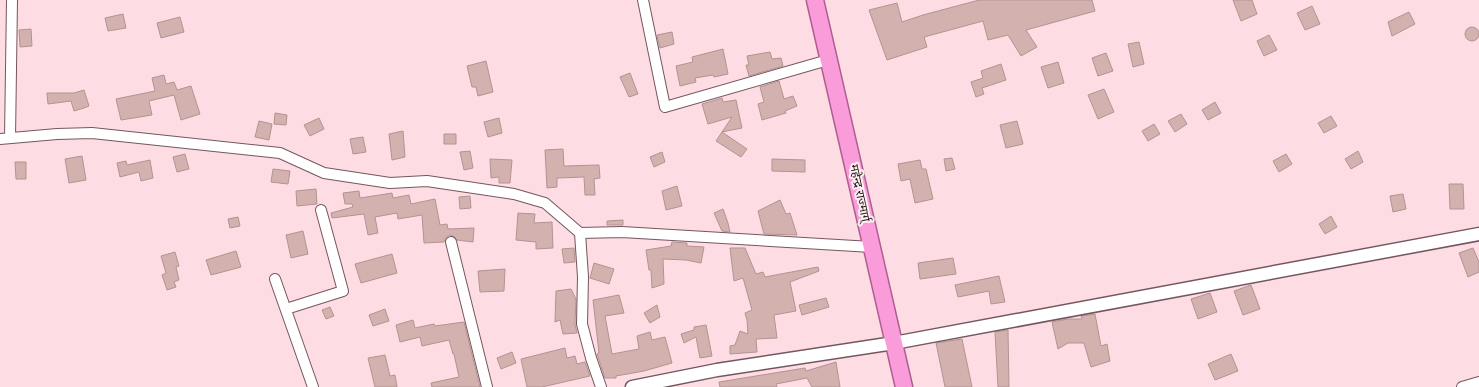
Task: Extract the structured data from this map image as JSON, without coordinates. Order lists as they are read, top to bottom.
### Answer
{
  "streets": {
    "highway": ["महेन्द्र राज्मार्ग्"]
  }
}
